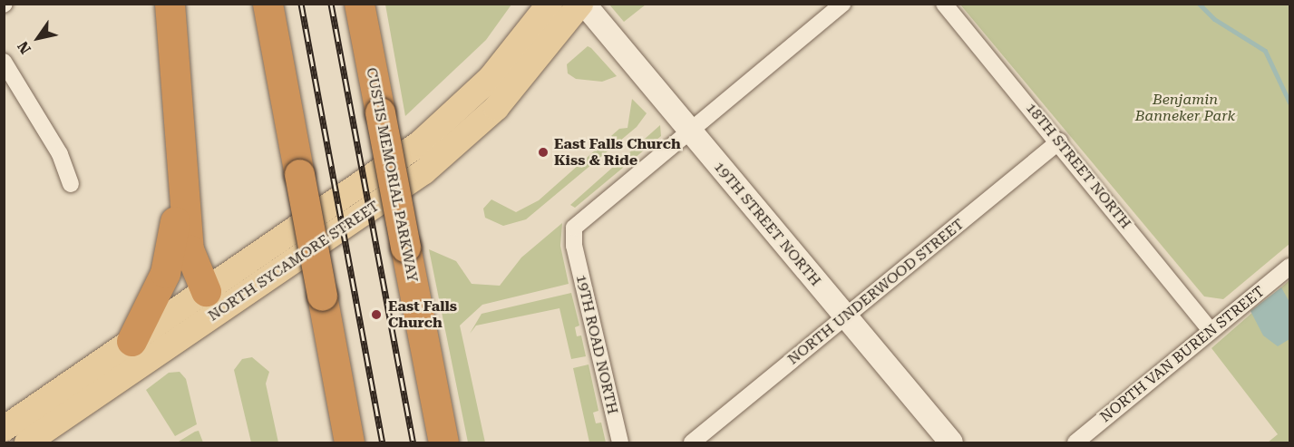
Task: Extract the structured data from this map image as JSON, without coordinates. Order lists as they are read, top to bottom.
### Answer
{
  "streets": {
    "highway": ["CUSTIS MEMORIAL PARKWAY"],
    "main road": ["NORTH SYCAMORE STREET"],
    "street": [
      "18TH STREET NORTH",
      "19TH STREET NORTH",
      "NORTH UNDERWOOD STREET",
      "19TH ROAD NORTH",
      "NORTH VAN BUREN STREET"
    ]
  },
  "crossings": [
    ["18TH STREET NORTH", "NORTH UNDERWOOD STREET"],
    ["18TH STREET NORTH", "NORTH VAN BUREN STREET"],
    ["19TH STREET NORTH", "NORTH SYCAMORE STREET"],
    ["19TH STREET NORTH", "NORTH UNDERWOOD STREET"],
    ["19TH STREET NORTH", "19TH ROAD NORTH"]
  ],
  "parks": ["Benjamin Banneker Park"],
  "places": ["East Falls Church Kiss & Ride", "East Falls Church"],
  "north": "bottom left"
}
